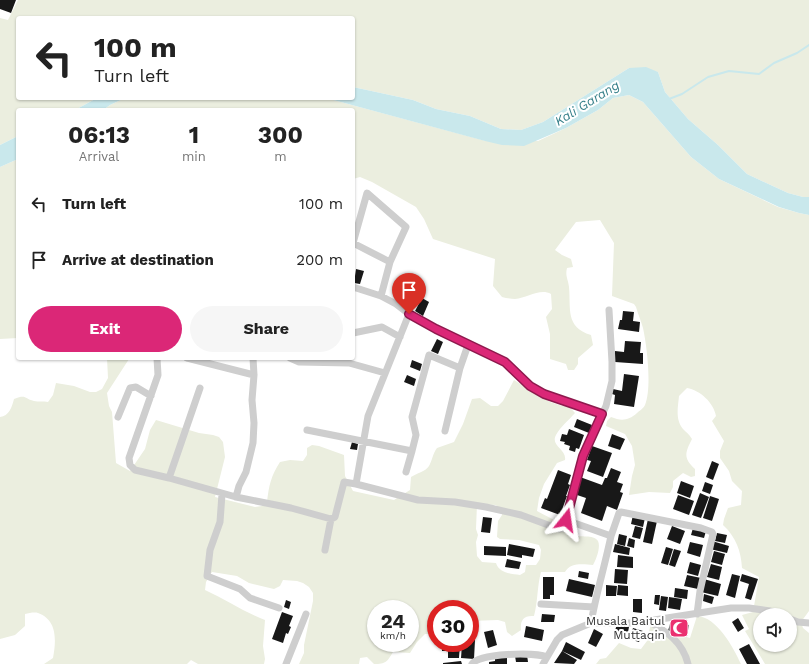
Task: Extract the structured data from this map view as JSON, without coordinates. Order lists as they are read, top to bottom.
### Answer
{
  "water": ["Kali Garang"],
  "places": {
    "mosque": ["Musala Baitul Muttaqin"]
  },
  "page": {
    "turn": ["100 m", "Turn left"],
    "eta": [
      "06:13",
      "Arrival",
      "1",
      "min",
      "300",
      "m"
    ],
    "list": [
      {
        "name": "Turn left",
        "value": "100 m"
      },
      {
        "name": "Arrive at destination",
        "value": "200 m"
      }
    ],
    "buttons": ["Exit", "Share"],
    "speed": "24 km/h",
    "limit": "30"
  }
}
